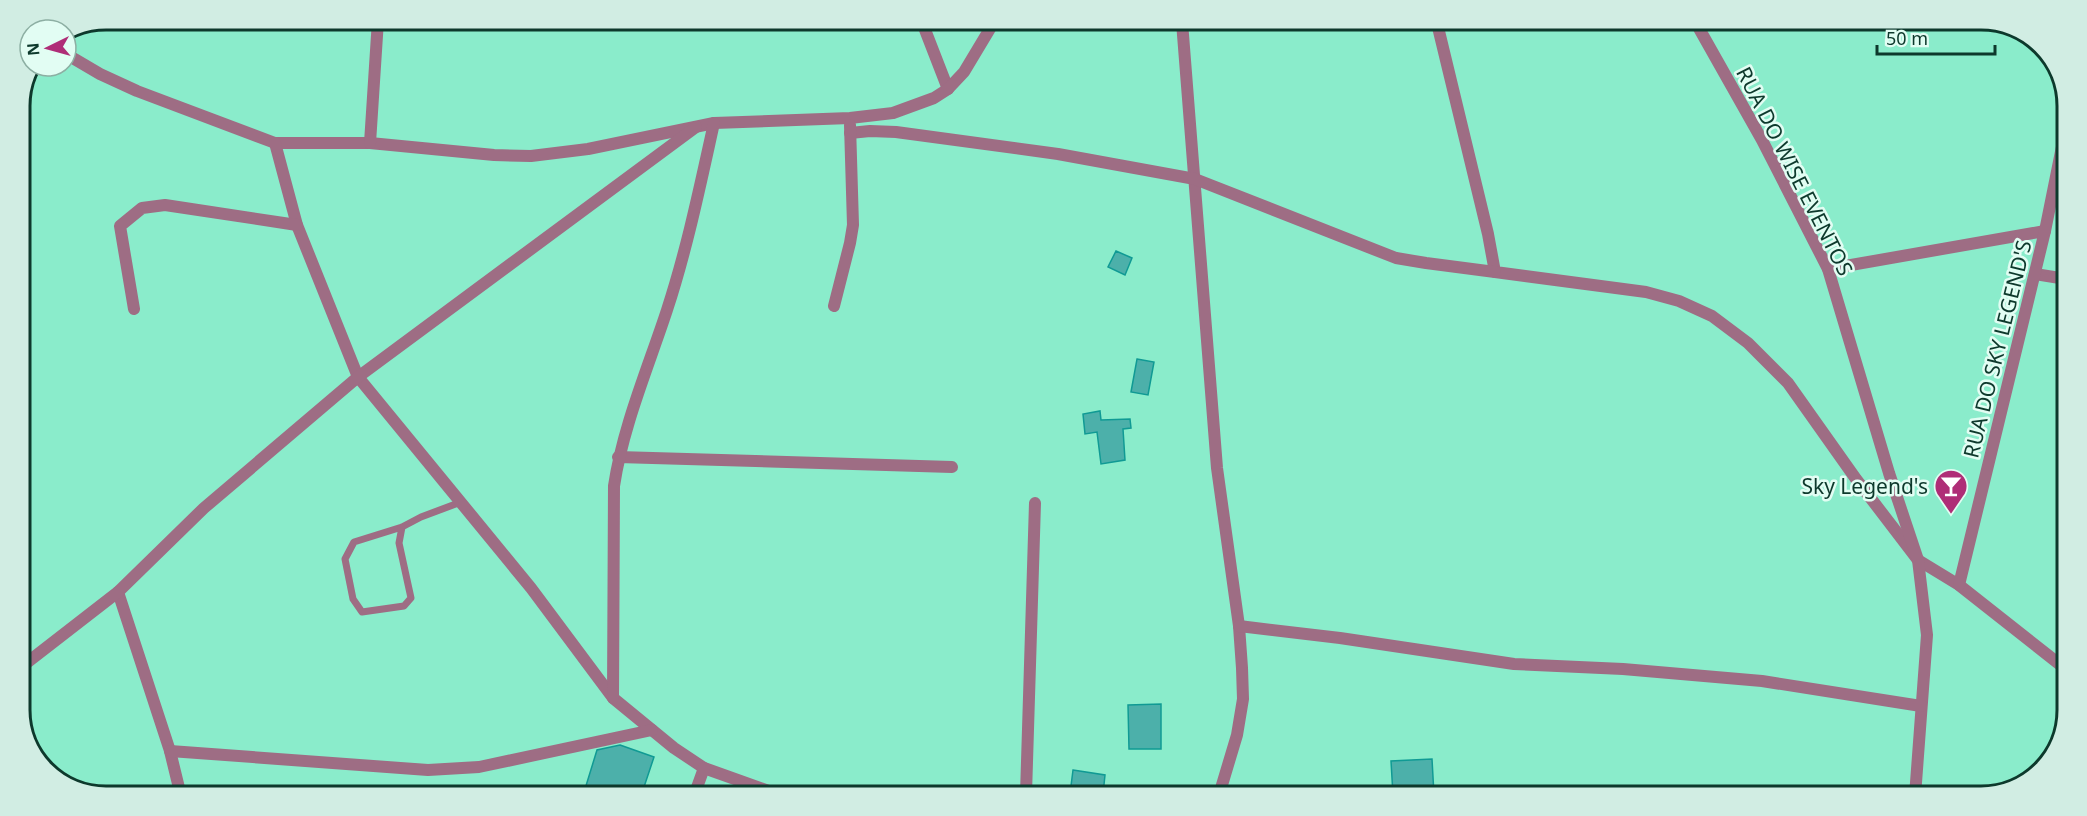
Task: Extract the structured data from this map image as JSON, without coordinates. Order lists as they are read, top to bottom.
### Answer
{
  "streets": {
    "street": ["RUA DO WISE EVENTOS", "RUA DO SKY LEGEND'S"]
  },
  "places": {
    "bar": ["Sky Legend's"]
  },
  "scale_bar": "50 m",
  "north": "left"
}
